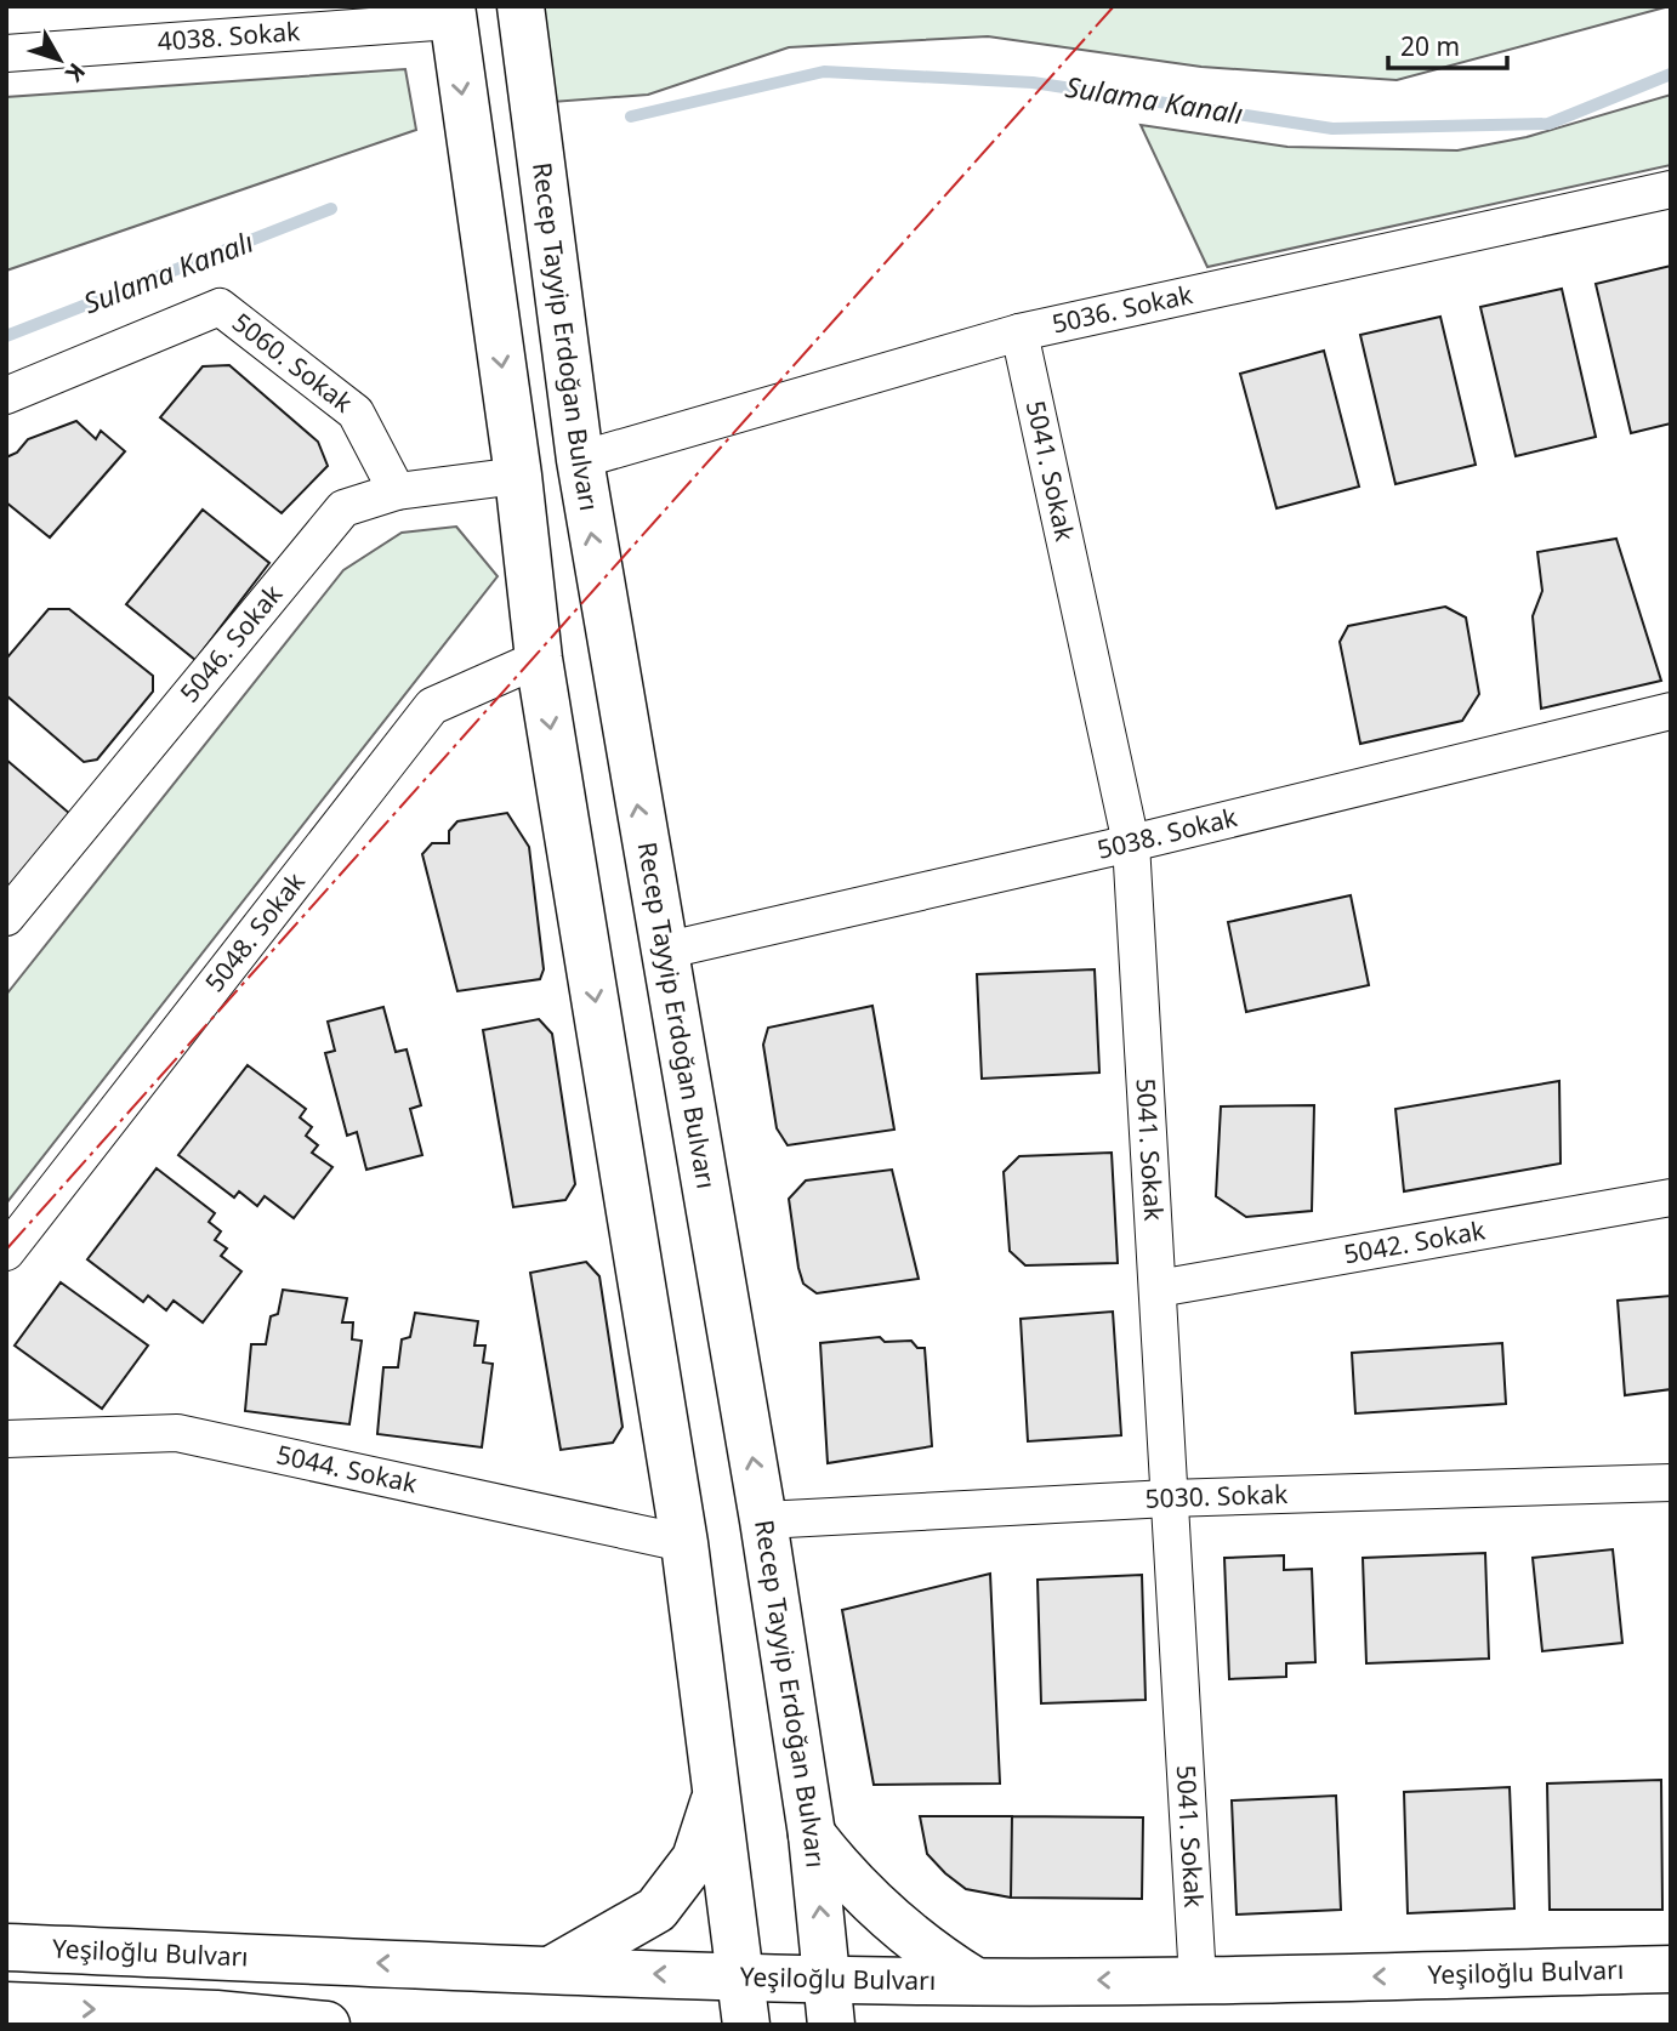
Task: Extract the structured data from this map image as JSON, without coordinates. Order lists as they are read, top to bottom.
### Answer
{
  "streets": {
    "main road": ["Recep Tayyip Erdoğan Bulvarı", "Yeşiloğlu Bulvarı"],
    "street": [
      "4038. Sokak",
      "5036. Sokak",
      "5060. Sokak",
      "5041. Sokak",
      "5046. Sokak",
      "5038. Sokak",
      "5048. Sokak",
      "5042. Sokak",
      "5044. Sokak",
      "5030. Sokak"
    ]
  },
  "crossings": [
    ["5036. Sokak", "Recep Tayyip Erdoğan Bulvarı"],
    ["5036. Sokak", "5041. Sokak"],
    ["Recep Tayyip Erdoğan Bulvarı", "5038. Sokak"],
    ["Recep Tayyip Erdoğan Bulvarı", "5030. Sokak"],
    ["Recep Tayyip Erdoğan Bulvarı", "Yeşiloğlu Bulvarı"],
    ["5060. Sokak", "5046. Sokak"],
    ["5041. Sokak", "5038. Sokak"],
    ["5041. Sokak", "5042. Sokak"],
    ["5041. Sokak", "5030. Sokak"],
    ["5041. Sokak", "Yeşiloğlu Bulvarı"]
  ],
  "one_way": ["Yeşiloğlu Bulvarı"],
  "water": ["Sulama Kanalı"],
  "scale_bar": "20 m",
  "north": "bottom right"
}
